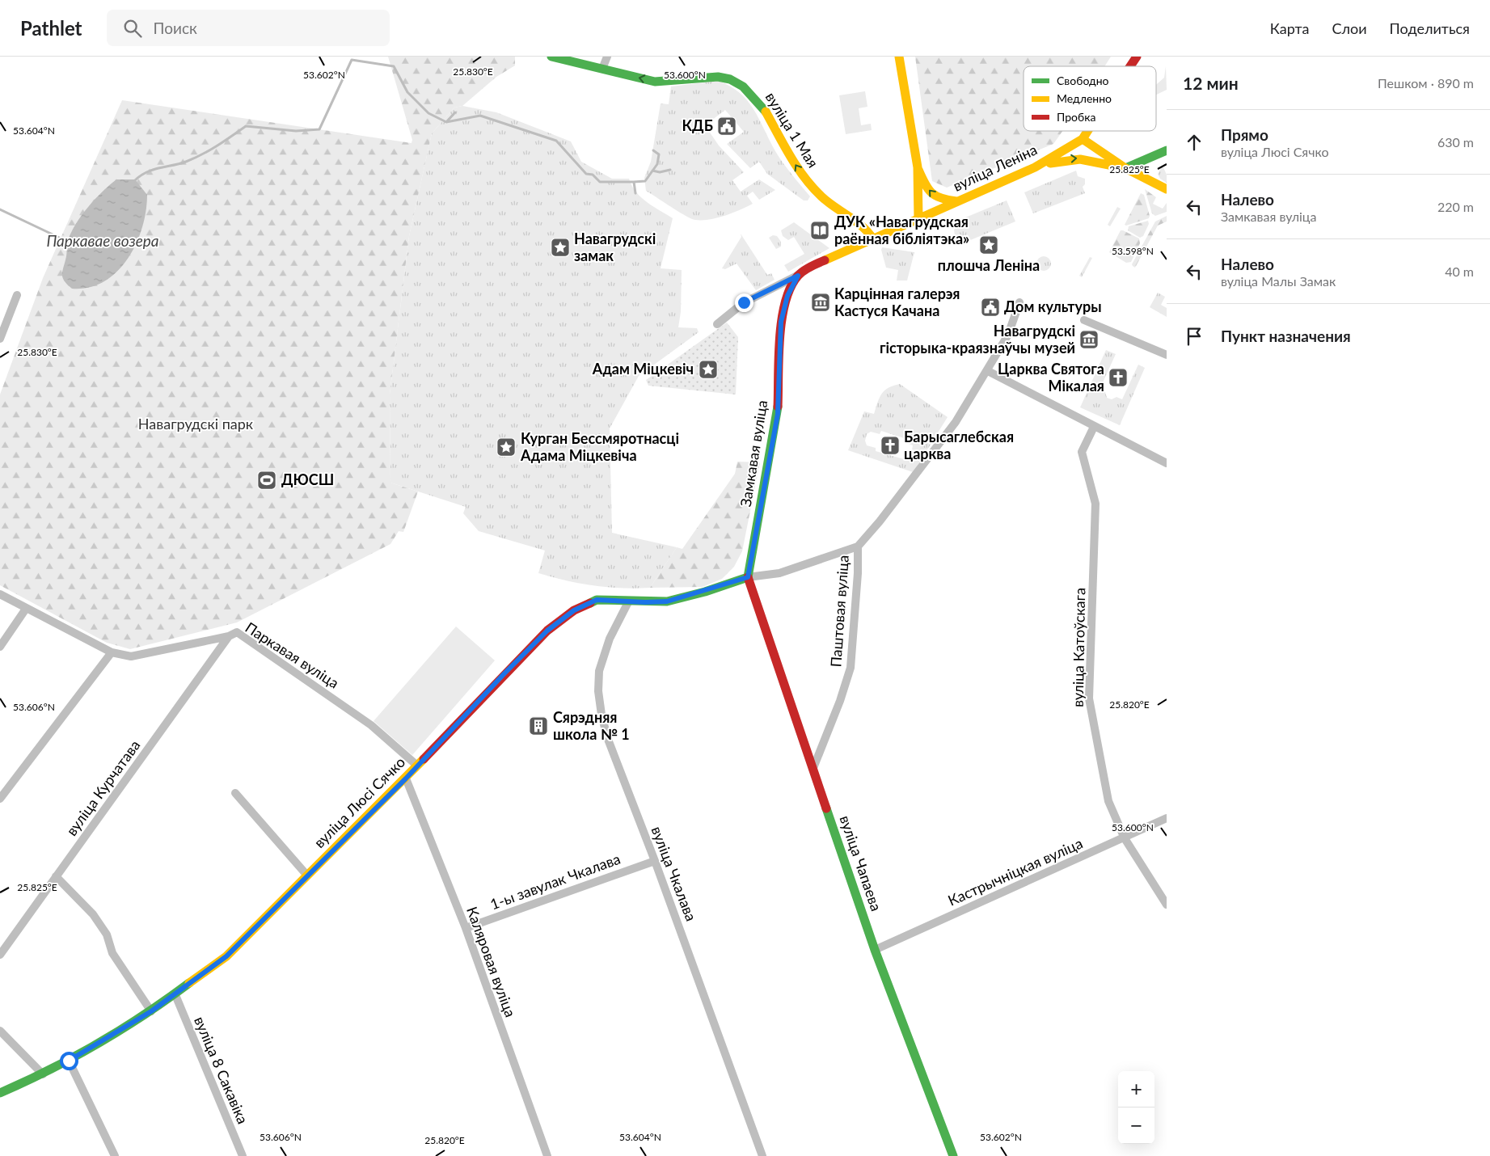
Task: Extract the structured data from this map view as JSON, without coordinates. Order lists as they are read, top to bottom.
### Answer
{
  "streets": {
    "main road": [
      "вуліца 1 Мая",
      "вуліца Леніна",
      "Замкавая вуліца",
      "вуліца Люсі Сячко",
      "вуліца Чапаева"
    ],
    "street": [
      "Паштовая вуліца",
      "вуліца Катоўскага",
      "Паркавая вуліца",
      "вуліца Курчатава",
      "Кастрычніцкая вуліца",
      "вуліца Чкалава",
      "1-ы завулак Чкалава",
      "Каляровая вуліца",
      "вуліца 8 Сакавіка"
    ]
  },
  "crossings": [
    ["вуліца 1 Мая", "Замкавая вуліца"],
    ["вуліца Леніна", "Замкавая вуліца"],
    ["Замкавая вуліца", "Паштовая вуліца"],
    ["Замкавая вуліца", "вуліца Люсі Сячко"],
    ["Замкавая вуліца", "вуліца Чапаева"],
    ["Паштовая вуліца", "вуліца Люсі Сячко"],
    ["Паштовая вуліца", "вуліца Чапаева"],
    ["вуліца Катоўскага", "Кастрычніцкая вуліца"],
    ["Паркавая вуліца", "вуліца Курчатава"],
    ["Паркавая вуліца", "вуліца Люсі Сячко"],
    ["вуліца Люсі Сячко", "вуліца Чапаева"],
    ["вуліца Люсі Сячко", "вуліца Чкалава"],
    ["вуліца Люсі Сячко", "Каляровая вуліца"],
    ["вуліца Люсі Сячко", "вуліца 8 Сакавіка"],
    ["вуліца Чапаева", "Кастрычніцкая вуліца"],
    ["вуліца Чкалава", "1-ы завулак Чкалава"],
    ["1-ы завулак Чкалава", "Каляровая вуліца"]
  ],
  "one_way": ["вуліца 1 Мая"],
  "water": ["Паркавае возера"],
  "parks": ["Навагрудскі парк"],
  "places": {
    "public building": ["КДБ", "Дом культуры"],
    "library": ["ДУК «Навагрудская раённая бібліятэка»"],
    "place": [
      "плошча Леніна",
      "Навагрудскі замак",
      "Адам Міцкевіч",
      "Курган Бессмяротнасці Адама Міцкевіча"
    ],
    "museum": ["Карцінная галерэя Кастуся Качана", "Навагрудскі гісторыка-краязнаўчы музей"],
    "church": ["Царква Святога Мікалая", "Барысаглебская царква"],
    "sports": ["ДЮСШ"],
    "building": ["Сярэдняя школа № 1"]
  },
  "legend": ["Свободно", "Медленно", "Пробка"],
  "page": {
    "header": "Pathlet",
    "search": "Поиск",
    "nav": ["Карта", "Слои", "Поделиться"],
    "heading": ["12 мин", "Пешком · 890 m"],
    "list": [
      ["Прямо", "вуліца Люсі Сячко", "630 m"],
      ["Налево", "Замкавая вуліца", "220 m"],
      ["Налево", "вуліца Малы Замак", "40 m"],
      "Пункт назначения"
    ],
    "map_buttons": ["+", "−"]
  },
  "coordinates": [
    "25.830°E",
    "53.602°N",
    "53.600°N",
    "53.604°N",
    "25.825°E",
    "53.598°N",
    "25.820°E",
    "53.606°N"
  ]
}
